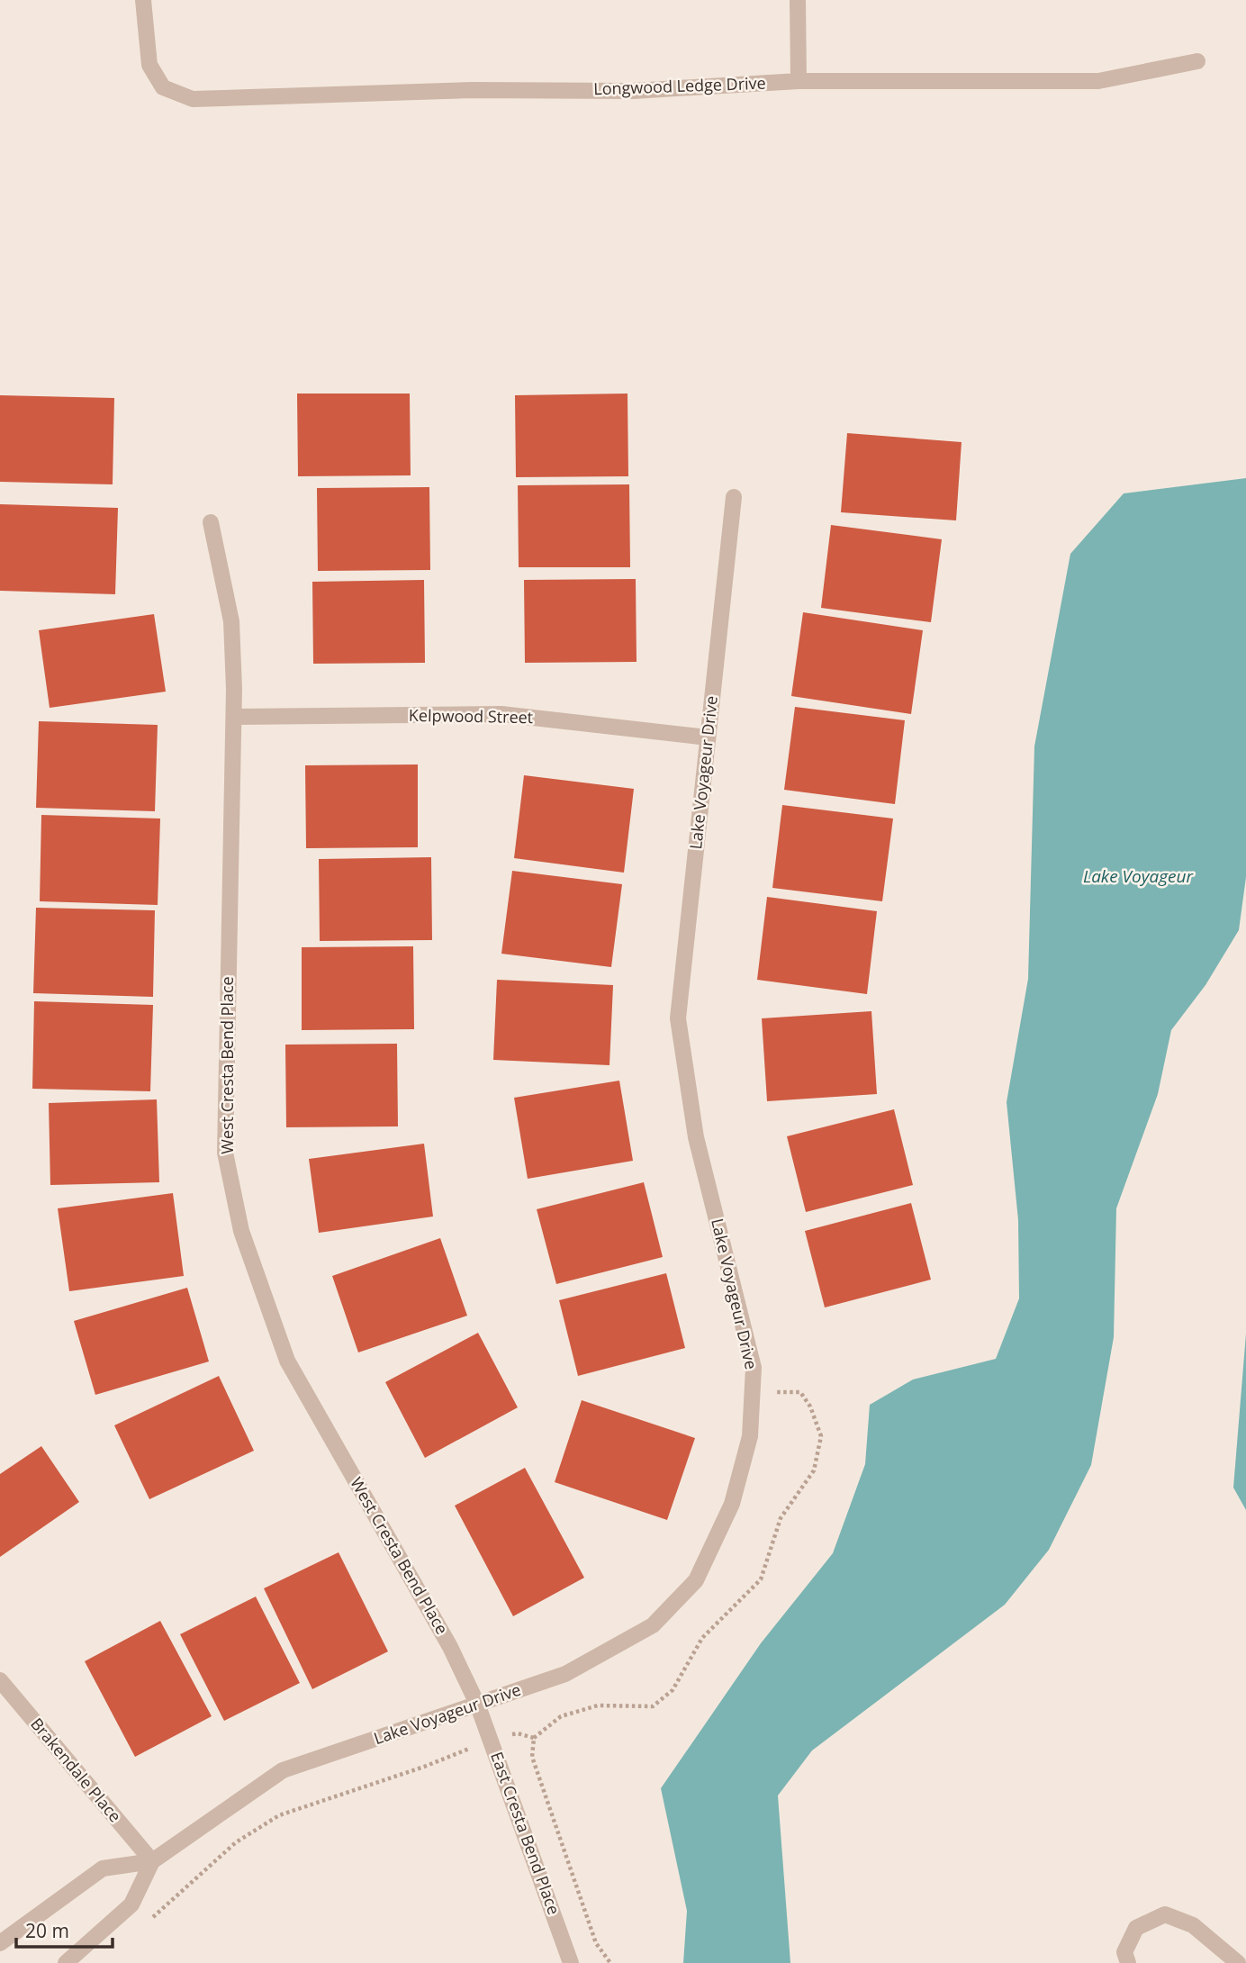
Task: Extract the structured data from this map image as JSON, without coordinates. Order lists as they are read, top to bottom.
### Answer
{
  "streets": {
    "street": [
      "Longwood Ledge Drive",
      "Kelpwood Street",
      "Lake Voyageur Drive",
      "West Cresta Bend Place",
      "Brakendale Place",
      "East Cresta Bend Place"
    ]
  },
  "crossings": [
    ["Kelpwood Street", "Lake Voyageur Drive"],
    ["Kelpwood Street", "West Cresta Bend Place"],
    ["Lake Voyageur Drive", "West Cresta Bend Place"],
    ["Lake Voyageur Drive", "Brakendale Place"],
    ["Lake Voyageur Drive", "East Cresta Bend Place"],
    ["West Cresta Bend Place", "East Cresta Bend Place"]
  ],
  "water": ["Lake Voyageur"],
  "scale_bar": "20 m"
}
